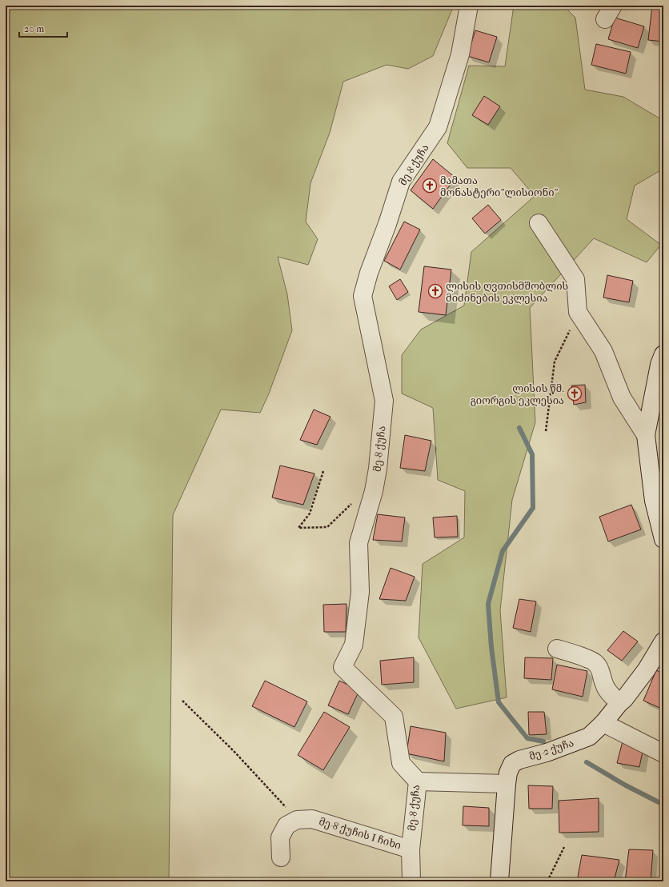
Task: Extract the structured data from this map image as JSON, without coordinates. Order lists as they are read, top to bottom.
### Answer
{
  "streets": {
    "street": ["მე-8 ქუჩა", "მე-2 ქუჩა", "მე-8 ქუჩის I ჩიხი"]
  },
  "crossings": [
    ["მე-8 ქუჩა", "მე-8 ქუჩის I ჩიხი"]
  ],
  "places": {
    "church": ["მამათა მონასტერი\"ლისიონი\"", "ლისის ღვთისმშობლის მიძინების ეკლესია", "ლისის წმ. გიორგის ეკლესია"]
  },
  "scale_bar": "20 m"
}
